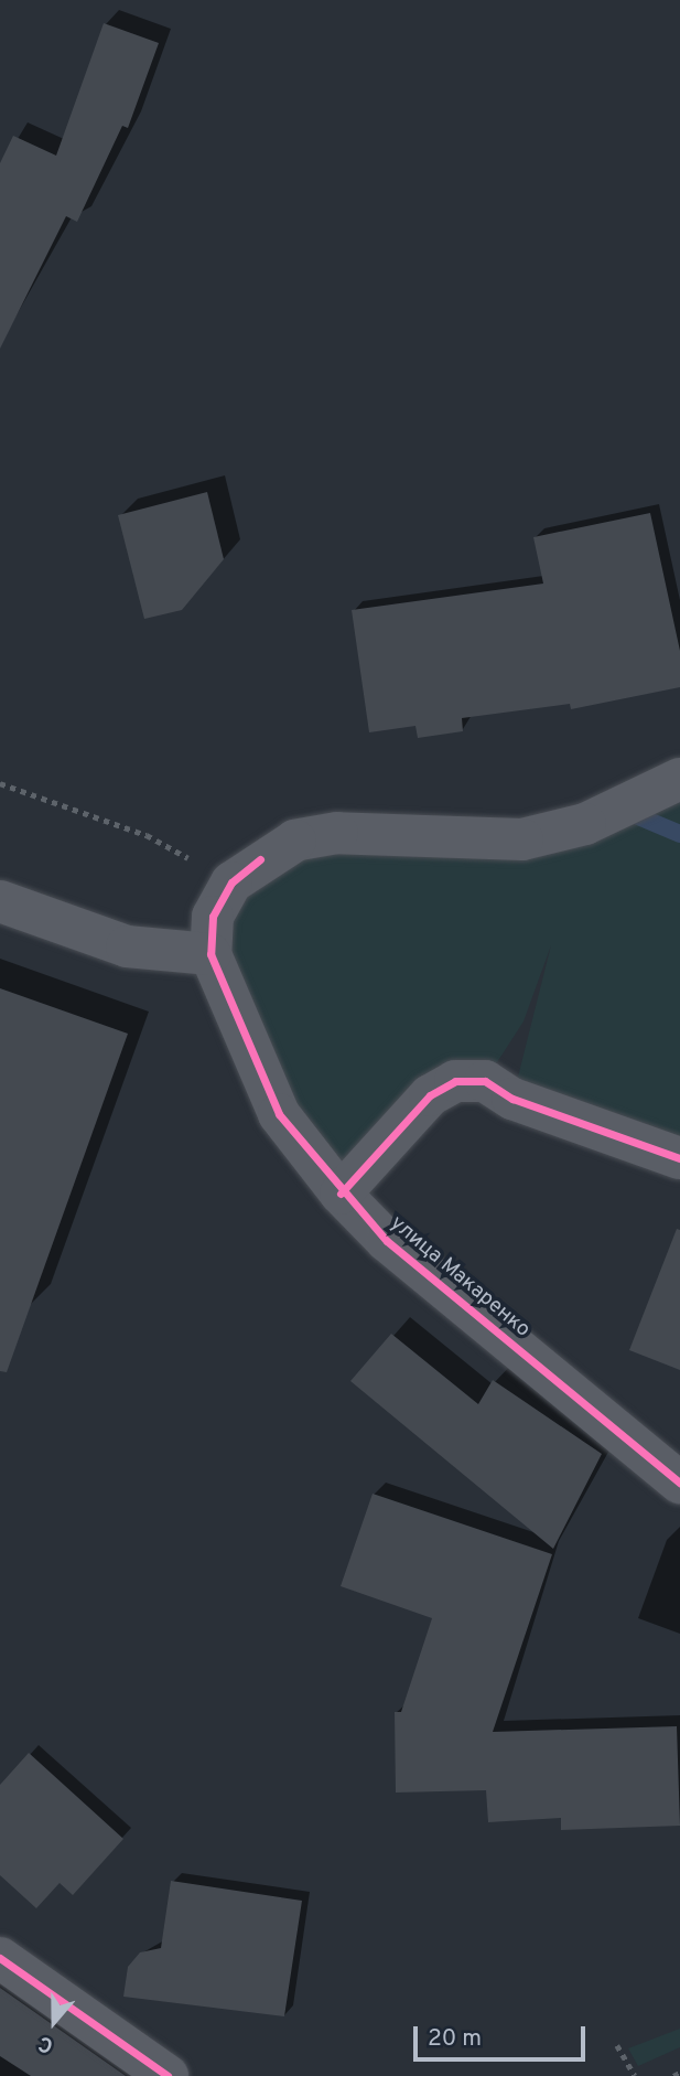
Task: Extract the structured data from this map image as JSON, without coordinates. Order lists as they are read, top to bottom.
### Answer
{
  "streets": {
    "street": ["улица Макаренко"]
  },
  "scale_bar": "20 m",
  "north": "bottom"
}
